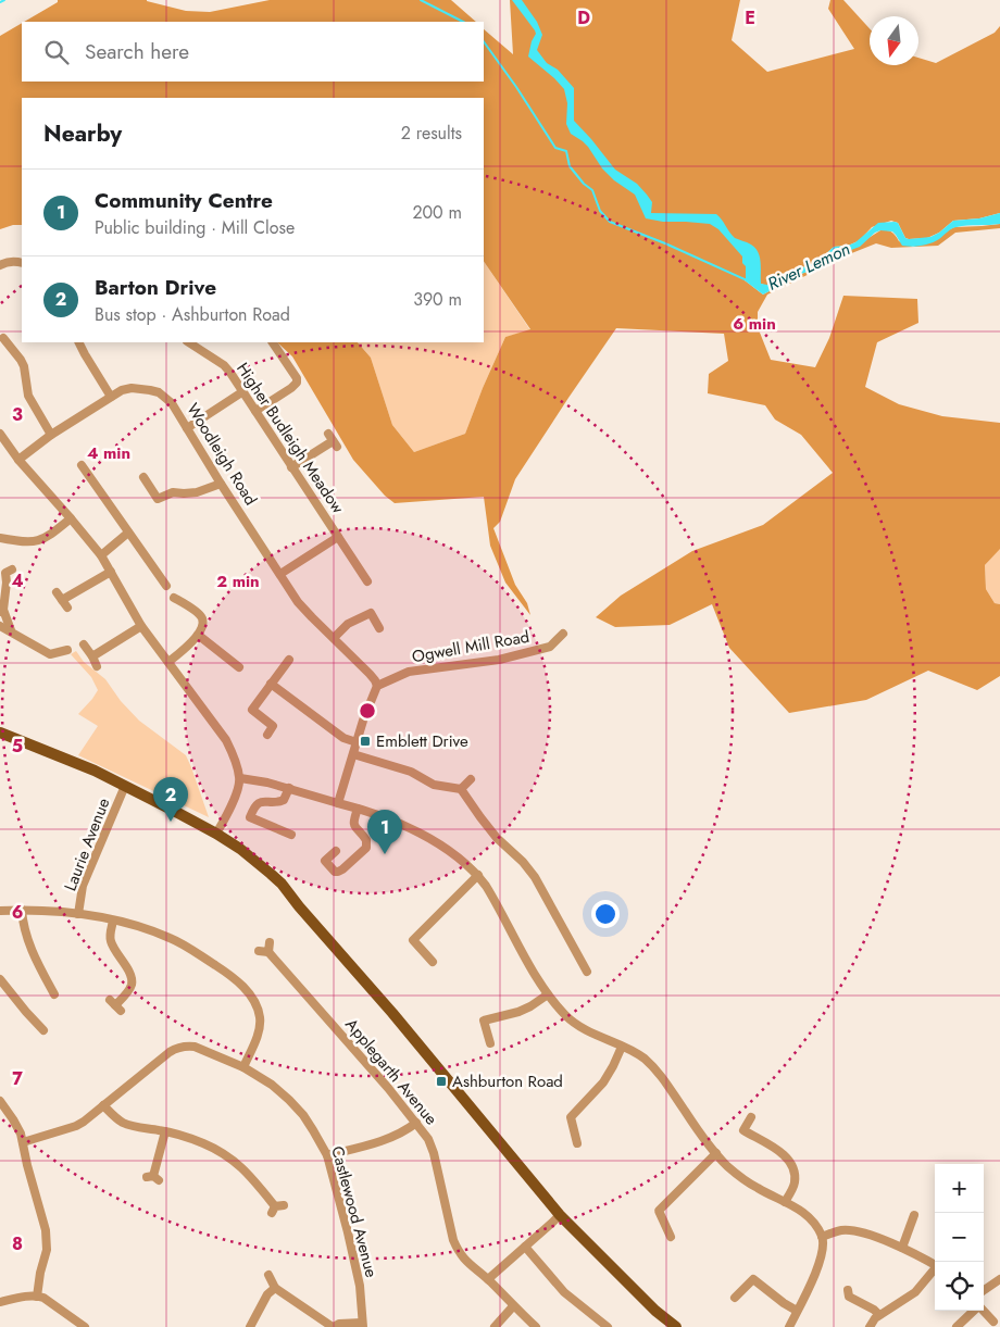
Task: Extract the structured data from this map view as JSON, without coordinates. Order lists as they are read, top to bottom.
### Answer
{
  "streets": {
    "street": [
      "Higher Budleigh Meadow",
      "Woodleigh Road",
      "Ogwell Mill Road",
      "Laurie Avenue",
      "Applegarth Avenue",
      "Castlewood Avenue"
    ]
  },
  "crossings": [
    ["Woodleigh Road", "Ogwell Mill Road"]
  ],
  "water": ["River Lemon"],
  "places": {
    "transit": ["Emblett Drive", "Ashburton Road"]
  },
  "north": "bottom",
  "page": {
    "search": "Search here",
    "heading": ["Nearby", "2 results"],
    "list": [
      {
        "mark": "1",
        "name": "Community Centre",
        "note": "Public building · Mill Close",
        "value": "200 m"
      },
      {
        "mark": "2",
        "name": "Barton Drive",
        "note": "Bus stop · Ashburton Road",
        "value": "390 m"
      }
    ],
    "pins": ["2", "1"],
    "map_buttons": ["+", "−"]
  },
  "grid": {
    "columns": ["D", "E"],
    "rows": [
      "3",
      "4",
      "5",
      "6",
      "7",
      "8"
    ]
  },
  "rings": ["6 min", "4 min", "2 min"]
}
